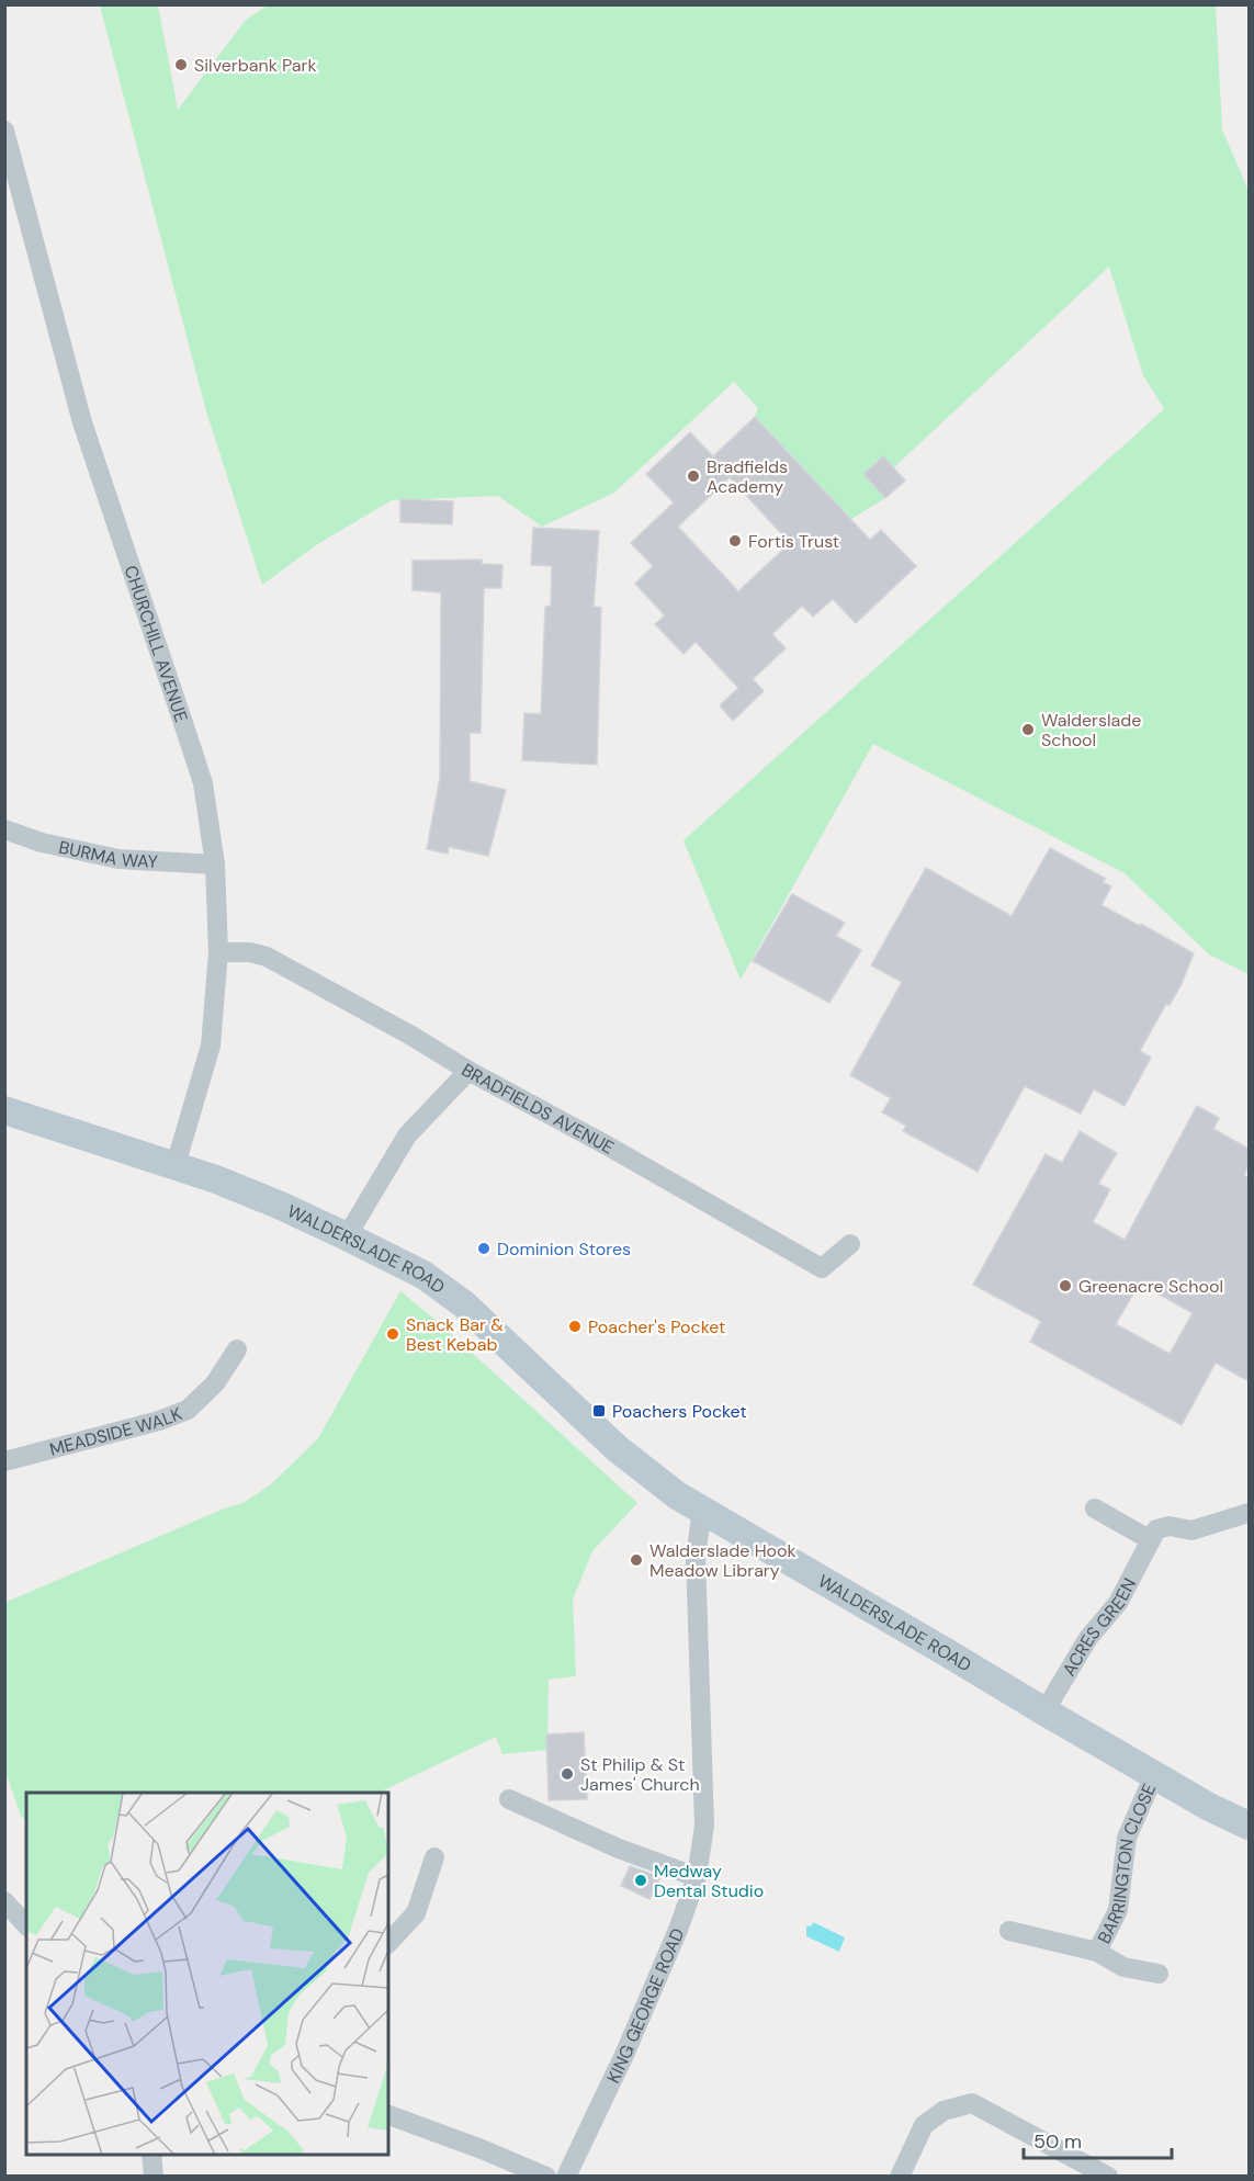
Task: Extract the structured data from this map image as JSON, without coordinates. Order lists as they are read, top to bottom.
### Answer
{
  "streets": {
    "street": [
      "CHURCHILL AVENUE",
      "BURMA WAY",
      "BRADFIELDS AVENUE",
      "WALDERSLADE ROAD",
      "MEADSIDE WALK",
      "ACRES GREEN",
      "BARRINGTON CLOSE",
      "KING GEORGE ROAD"
    ]
  },
  "crossings": [
    ["CHURCHILL AVENUE", "BURMA WAY"],
    ["CHURCHILL AVENUE", "BRADFIELDS AVENUE"],
    ["CHURCHILL AVENUE", "WALDERSLADE ROAD"],
    ["WALDERSLADE ROAD", "ACRES GREEN"],
    ["WALDERSLADE ROAD", "BARRINGTON CLOSE"],
    ["WALDERSLADE ROAD", "KING GEORGE ROAD"]
  ],
  "places": {
    "other": [
      "Silverbank Park",
      "Bradfields Academy",
      "Fortis Trust",
      "Walderslade School",
      "Dominion Stores",
      "Greenacre School",
      "Poacher's Pocket",
      "Snack Bar & Best Kebab",
      "Walderslade Hook Meadow Library",
      "St Philip & St James' Church",
      "Medway Dental Studio"
    ],
    "transit": ["Poachers Pocket"]
  },
  "scale_bar": "50 m"
}
